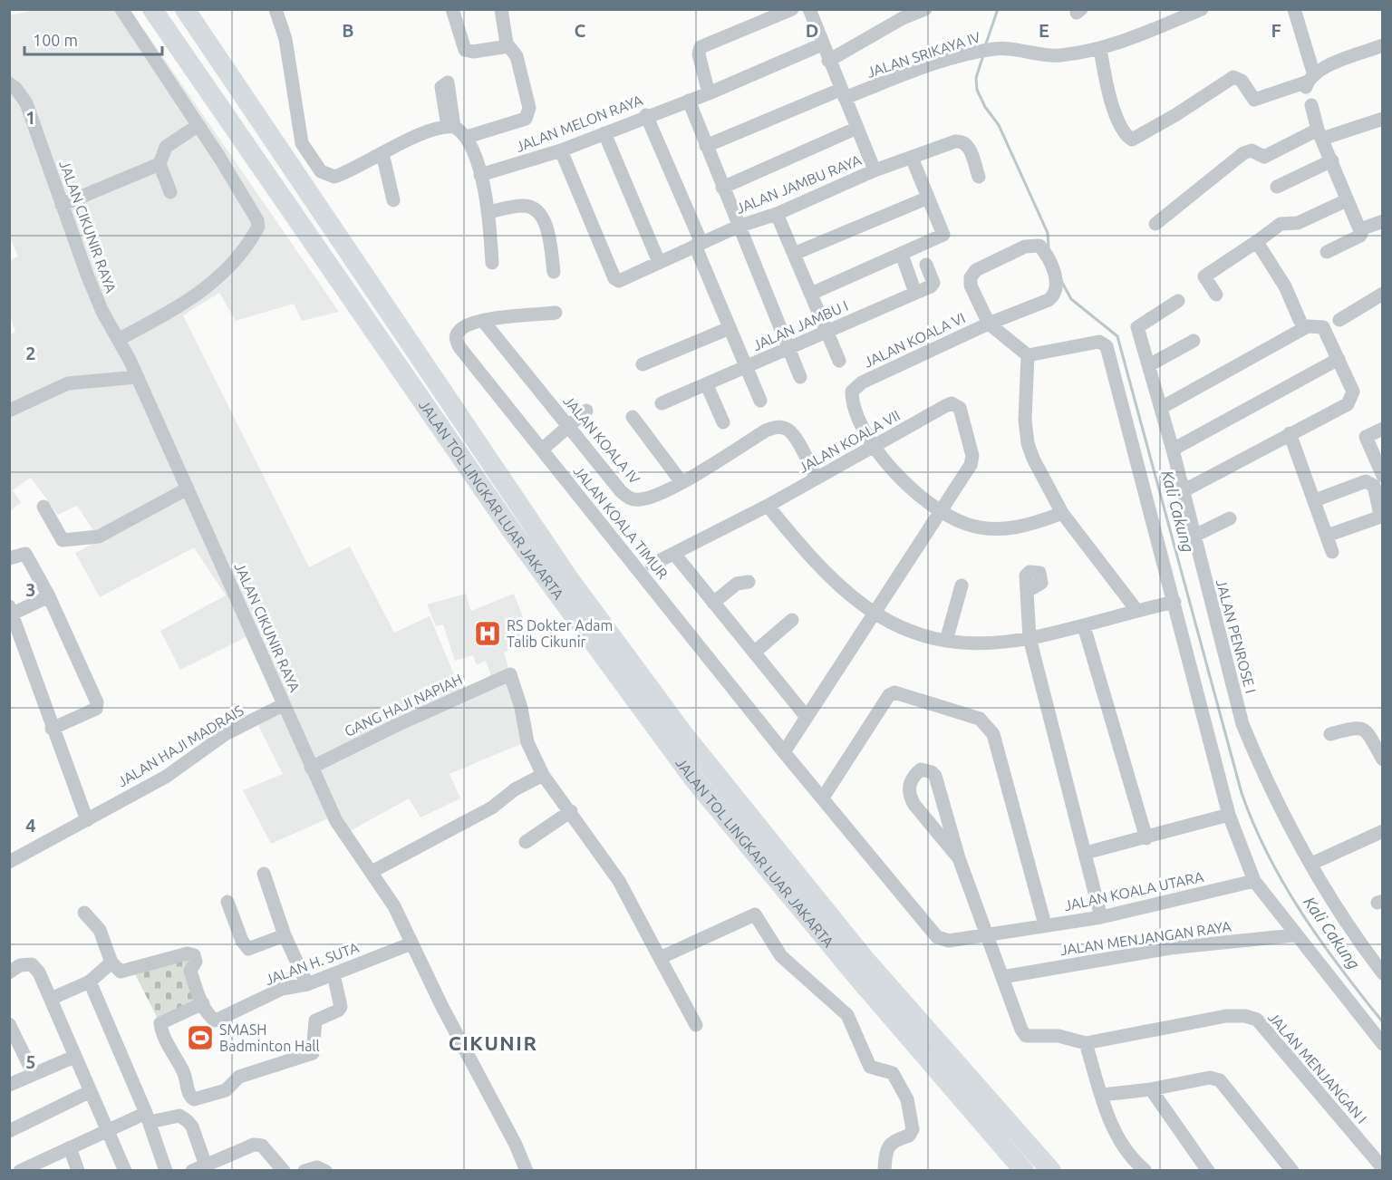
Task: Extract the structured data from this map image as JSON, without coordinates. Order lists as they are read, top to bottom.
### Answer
{
  "streets": {
    "highway": ["JALAN TOL LINGKAR LUAR JAKARTA"],
    "street": [
      "JALAN SRIKAYA IV",
      "JALAN MELON RAYA",
      "JALAN JAMBU RAYA",
      "JALAN CIKUNIR RAYA",
      "JALAN JAMBU I",
      "JALAN KOALA VI",
      "JALAN KOALA IV",
      "JALAN KOALA VII",
      "JALAN KOALA TIMUR",
      "JALAN PENROSE I",
      "GANG HAJI NAPIAH",
      "JALAN HAJI MADRAIS",
      "JALAN KOALA UTARA",
      "JALAN MENJANGAN RAYA",
      "JALAN H. SUTA",
      "JALAN MENJANGAN I"
    ]
  },
  "crossings": [
    ["JALAN MELON RAYA", "JALAN JAMBU RAYA"],
    ["JALAN CIKUNIR RAYA", "GANG HAJI NAPIAH"],
    ["JALAN CIKUNIR RAYA", "JALAN HAJI MADRAIS"],
    ["JALAN CIKUNIR RAYA", "JALAN H. SUTA"],
    ["JALAN KOALA VI", "JALAN KOALA VII"],
    ["JALAN KOALA IV", "JALAN KOALA VII"],
    ["JALAN KOALA IV", "JALAN KOALA TIMUR"],
    ["JALAN KOALA TIMUR", "JALAN KOALA UTARA"]
  ],
  "districts": ["CIKUNIR"],
  "water": ["Kali Cakung"],
  "places": {
    "hospital": ["RS Dokter Adam Talib Cikunir"],
    "sports": ["SMASH Badminton Hall"]
  },
  "scale_bar": "100 m",
  "grid": {
    "columns": [
      "B",
      "C",
      "D",
      "E",
      "F"
    ],
    "rows": [
      "1",
      "2",
      "3",
      "4",
      "5"
    ]
  }
}
